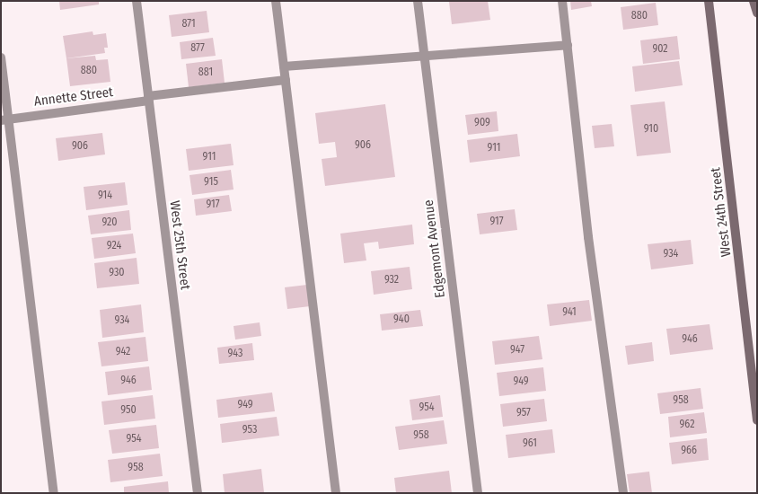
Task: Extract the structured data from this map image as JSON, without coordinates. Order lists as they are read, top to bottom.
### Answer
{
  "streets": {
    "street": [
      "Annette Street",
      "West 24th Street",
      "West 25th Street",
      "Edgemont Avenue"
    ]
  },
  "crossings": [
    ["Annette Street", "West 25th Street"]
  ],
  "house_numbers": [
    "880",
    "871",
    "877",
    "902",
    "880",
    "881",
    "909",
    "910",
    "906",
    "906",
    "911",
    "911",
    "915",
    "914",
    "917",
    "917",
    "920",
    "924",
    "934",
    "930",
    "932",
    "941",
    "940",
    "934",
    "946",
    "947",
    "942",
    "943",
    "946",
    "949",
    "958",
    "949",
    "954",
    "950",
    "957",
    "962",
    "953",
    "958",
    "954",
    "961",
    "966",
    "958"
  ]
}
